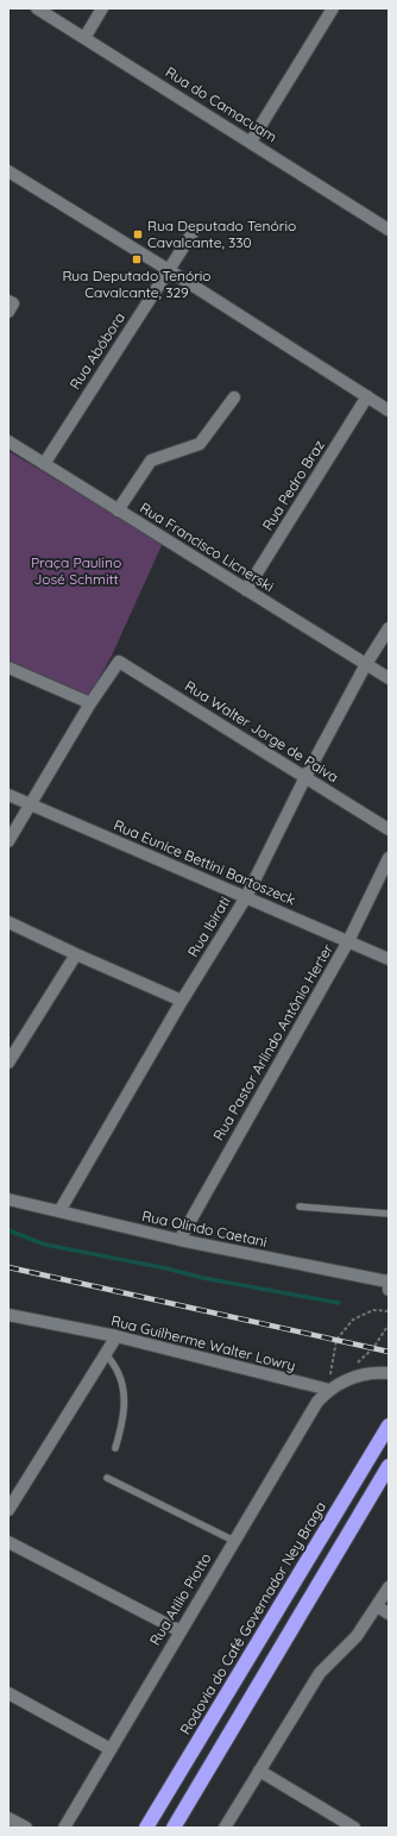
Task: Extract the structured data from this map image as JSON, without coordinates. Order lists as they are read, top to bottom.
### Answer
{
  "streets": {
    "highway": ["Rodovia do Café Governador Ney Braga"],
    "street": [
      "Rua do Camacuam",
      "Rua Abóbora",
      "Rua Pedro Braz",
      "Rua Francisco Licnerski",
      "Rua Walter Jorge de Paiva",
      "Rua Eunice Bettini Bartoszeck",
      "Rua Ibirati",
      "Rua Pastor Arlindo Antônio Herter",
      "Rua Olindo Caetani",
      "Rua Guilherme Walter Lowry",
      "Rua Atilio Piotto"
    ]
  },
  "crossings": [
    ["Rua Abóbora", "Rua Francisco Licnerski"],
    ["Rua Pedro Braz", "Rua Francisco Licnerski"],
    ["Rua Francisco Licnerski", "Rua Ibirati"],
    ["Rua Walter Jorge de Paiva", "Rua Ibirati"],
    ["Rua Eunice Bettini Bartoszeck", "Rua Ibirati"],
    ["Rua Eunice Bettini Bartoszeck", "Rua Pastor Arlindo Antônio Herter"],
    ["Rua Ibirati", "Rua Olindo Caetani"],
    ["Rua Pastor Arlindo Antônio Herter", "Rua Olindo Caetani"],
    ["Rua Guilherme Walter Lowry", "Rua Atilio Piotto"]
  ],
  "parks": ["Praça Paulino José Schmitt"],
  "places": {
    "transit": ["Rua Deputado Tenório Cavalcante, 330", "Rua Deputado Tenório Cavalcante, 329"]
  }
}
